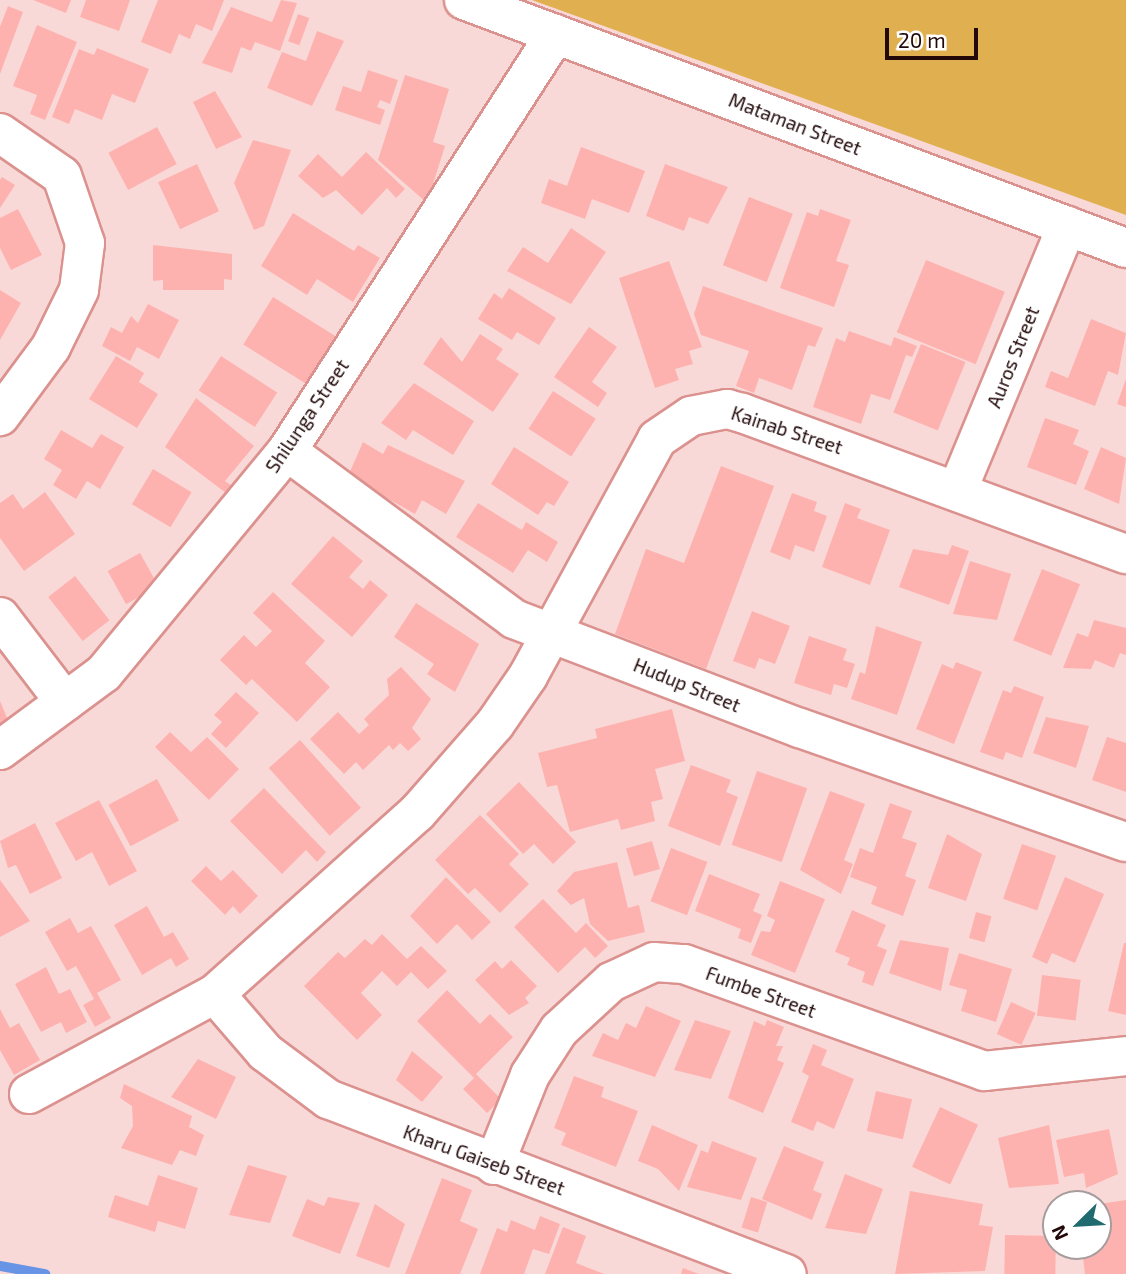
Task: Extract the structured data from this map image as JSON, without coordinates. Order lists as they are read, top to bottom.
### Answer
{
  "streets": {
    "street": [
      "Mataman Street",
      "Auros Street",
      "Shilunga Street",
      "Kainab Street",
      "Hudup Street",
      "Fumbe Street",
      "Kharu Gaiseb Street"
    ]
  },
  "crossings": [
    ["Mataman Street", "Auros Street"],
    ["Mataman Street", "Shilunga Street"],
    ["Auros Street", "Kainab Street"],
    ["Shilunga Street", "Hudup Street"],
    ["Kainab Street", "Hudup Street"],
    ["Kainab Street", "Kharu Gaiseb Street"],
    ["Fumbe Street", "Kharu Gaiseb Street"]
  ],
  "scale_bar": "20 m",
  "north": "bottom left"
}
